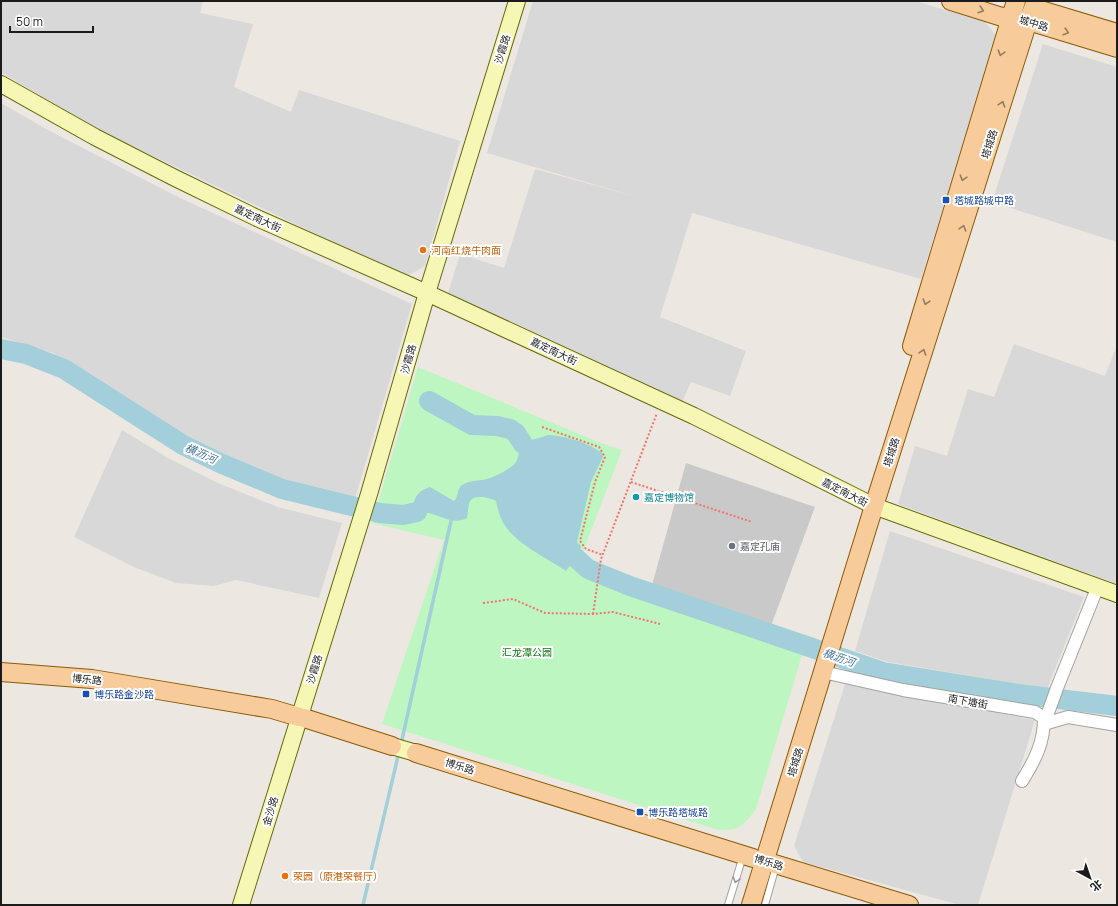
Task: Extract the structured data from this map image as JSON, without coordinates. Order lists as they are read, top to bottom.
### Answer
{
  "streets": {
    "main road": ["城中路", "塔城路", "博乐路"],
    "street": [
      "沙霞路",
      "嘉定南大街",
      "南下塘街",
      "金沙路"
    ]
  },
  "crossings": [
    ["城中路", "塔城路"],
    ["沙霞路", "嘉定南大街"],
    ["沙霞路", "博乐路"],
    ["沙霞路", "金沙路"],
    ["塔城路", "嘉定南大街"],
    ["塔城路", "博乐路"],
    ["塔城路", "南下塘街"],
    ["博乐路", "金沙路"]
  ],
  "water": ["横沥河"],
  "parks": ["汇龙潭公园"],
  "places": {
    "transit": ["塔城路城中路", "博乐路金沙路", "博乐路塔城路"],
    "other": [
      "河南红烧牛肉面",
      "嘉定博物馆",
      "嘉定孔庙",
      "荣园（原港荣餐厅）"
    ]
  },
  "scale_bar": "50 m",
  "north": "bottom right"
}
